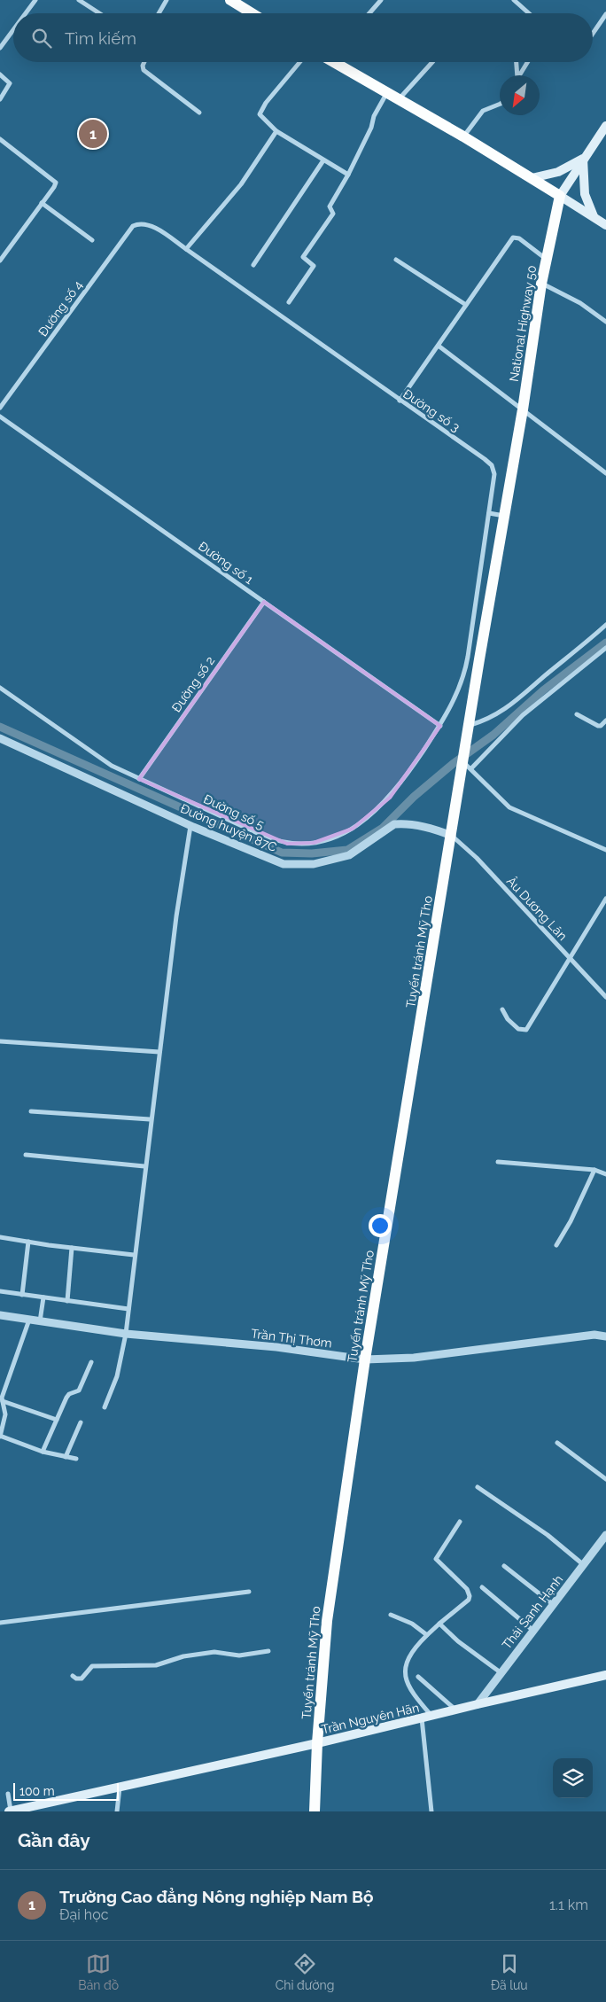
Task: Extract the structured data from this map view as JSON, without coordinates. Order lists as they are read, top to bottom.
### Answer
{
  "streets": {
    "highway": ["National Highway 50", "Tuyến tránh Mỹ Tho"],
    "main road": ["Trần Nguyên Hãn"],
    "street": [
      "Đường số 4",
      "Đường số 3",
      "Đường số 1",
      "Đường số 2",
      "Đường số 5",
      "Đường huyện 87C",
      "Âu Dương Lân",
      "Trần Thị Thơm",
      "Thái Sanh Hạnh"
    ]
  },
  "crossings": [
    ["Đường số 4", "Đường số 3"],
    ["National Highway 50", "Đường số 3"],
    ["National Highway 50", "Tuyến tránh Mỹ Tho"],
    ["Đường số 3", "Đường số 1"],
    ["Đường số 3", "Đường số 5"],
    ["Đường số 1", "Đường số 2"],
    ["Đường số 1", "Đường số 5"],
    ["Đường số 2", "Đường số 5"],
    ["Đường huyện 87C", "Âu Dương Lân"],
    ["Đường huyện 87C", "Tuyến tránh Mỹ Tho"],
    ["Âu Dương Lân", "Tuyến tránh Mỹ Tho"],
    ["Tuyến tránh Mỹ Tho", "Trần Thị Thơm"],
    ["Tuyến tránh Mỹ Tho", "Trần Nguyên Hãn"],
    ["Thái Sanh Hạnh", "Trần Nguyên Hãn"]
  ],
  "scale_bar": "100 m",
  "north": "bottom left",
  "page": {
    "search": "Tìm kiếm",
    "pins": "1",
    "scale": "100 m",
    "heading": "Gần đây",
    "list": [
      {
        "mark": "1",
        "name": "Trường Cao đẳng Nông nghiệp Nam Bộ",
        "note": "Đại học",
        "value": "1.1 km"
      }
    ],
    "nav": ["Bản đồ", "Chỉ đường", "Đã lưu"]
  }
}
